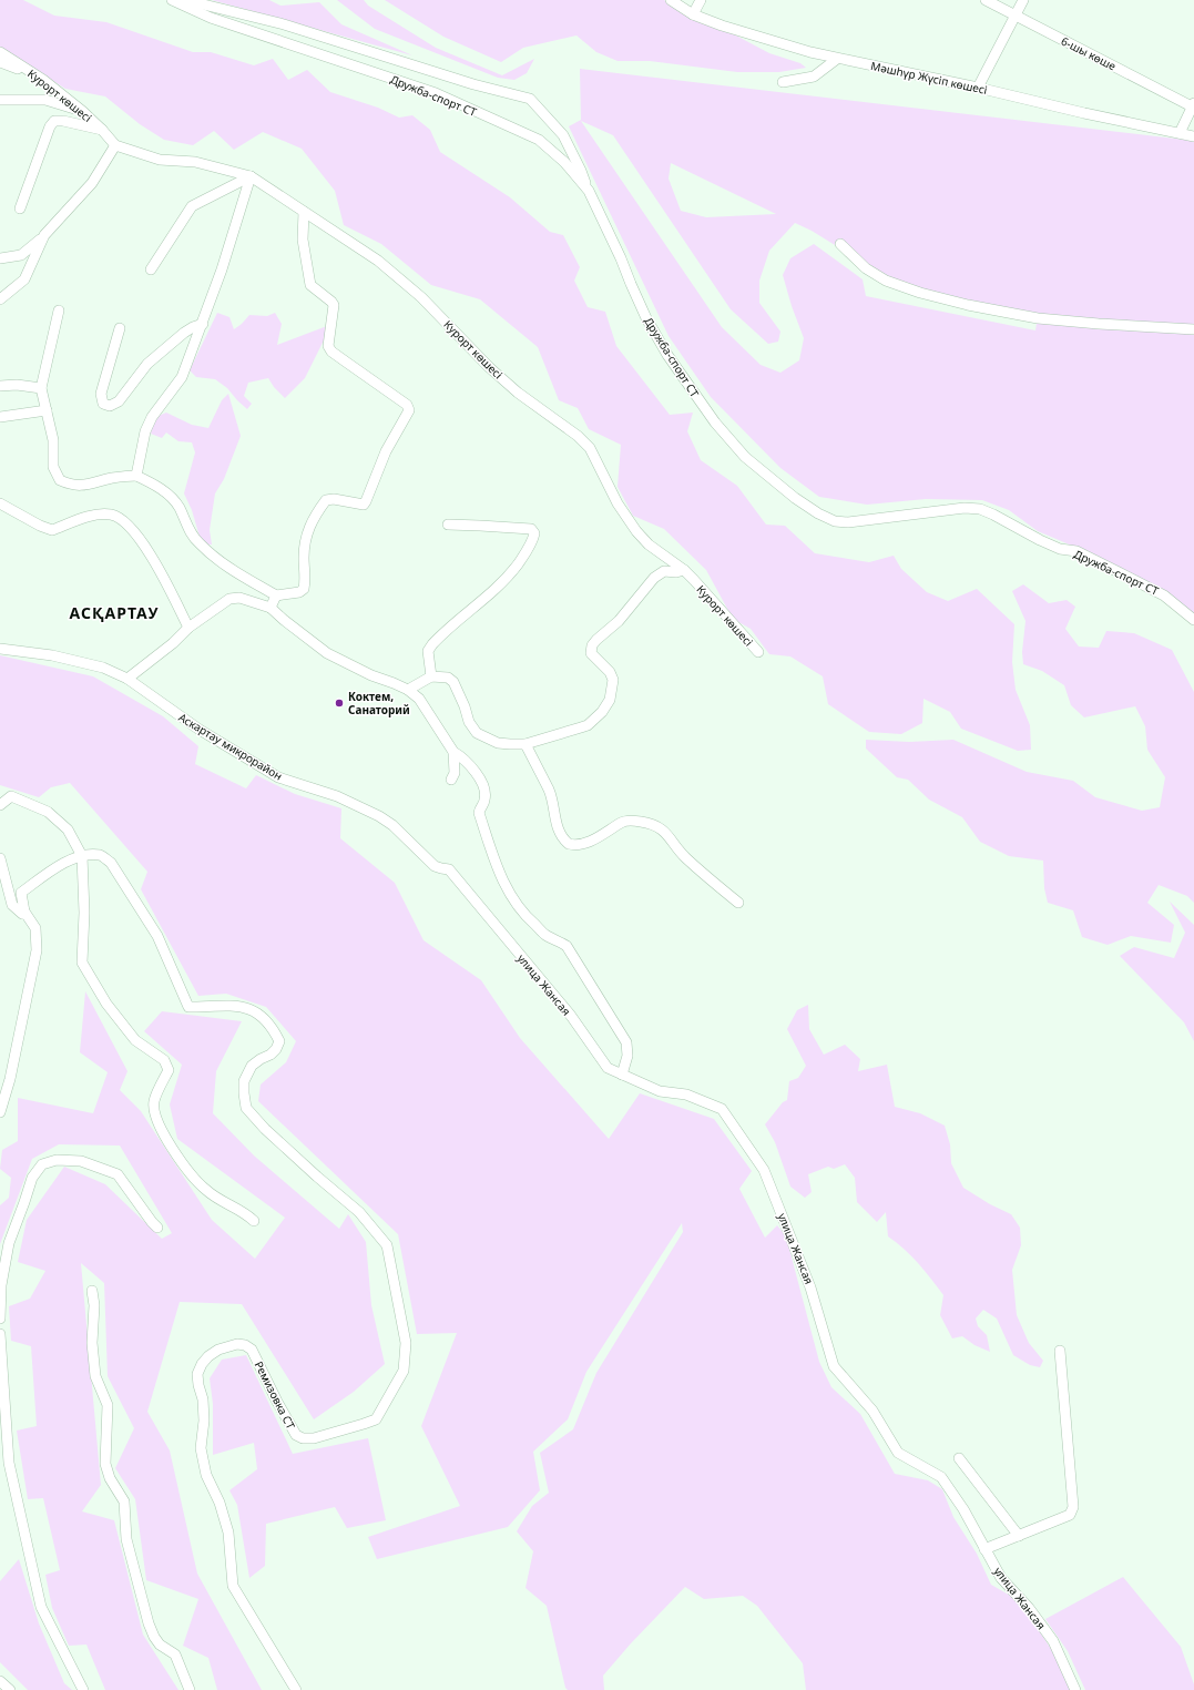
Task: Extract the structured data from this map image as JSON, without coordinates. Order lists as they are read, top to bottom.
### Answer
{
  "streets": {
    "street": [
      "6-шы көше",
      "Мәшhүр Жүсіп көшесі",
      "Курорт көшесі",
      "Дружба-спорт СТ",
      "Аскартау микрорайон",
      "улица Жансая",
      "Ремизовка СТ"
    ]
  },
  "crossings": [
    ["Аскартау микрорайон", "улица Жансая"]
  ],
  "districts": ["АСҚАРТАУ"],
  "places": ["Коктем, Санаторий"]
}
